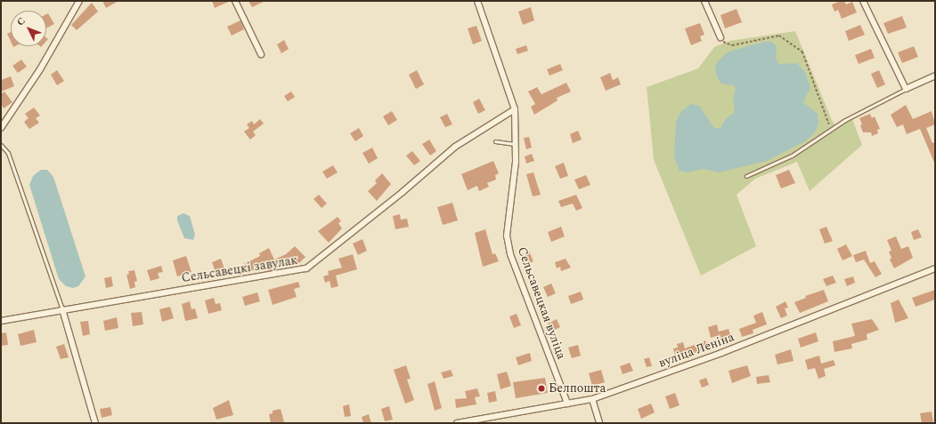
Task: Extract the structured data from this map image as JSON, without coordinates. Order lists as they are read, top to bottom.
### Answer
{
  "streets": {
    "street": ["Сельсавецкі завулак", "Сельсавецкая вуліца", "вуліца Леніна"]
  },
  "crossings": [
    ["Сельсавецкі завулак", "Сельсавецкая вуліца"],
    ["Сельсавецкая вуліца", "вуліца Леніна"]
  ],
  "places": ["Белпошта"],
  "north": "top left"
}
